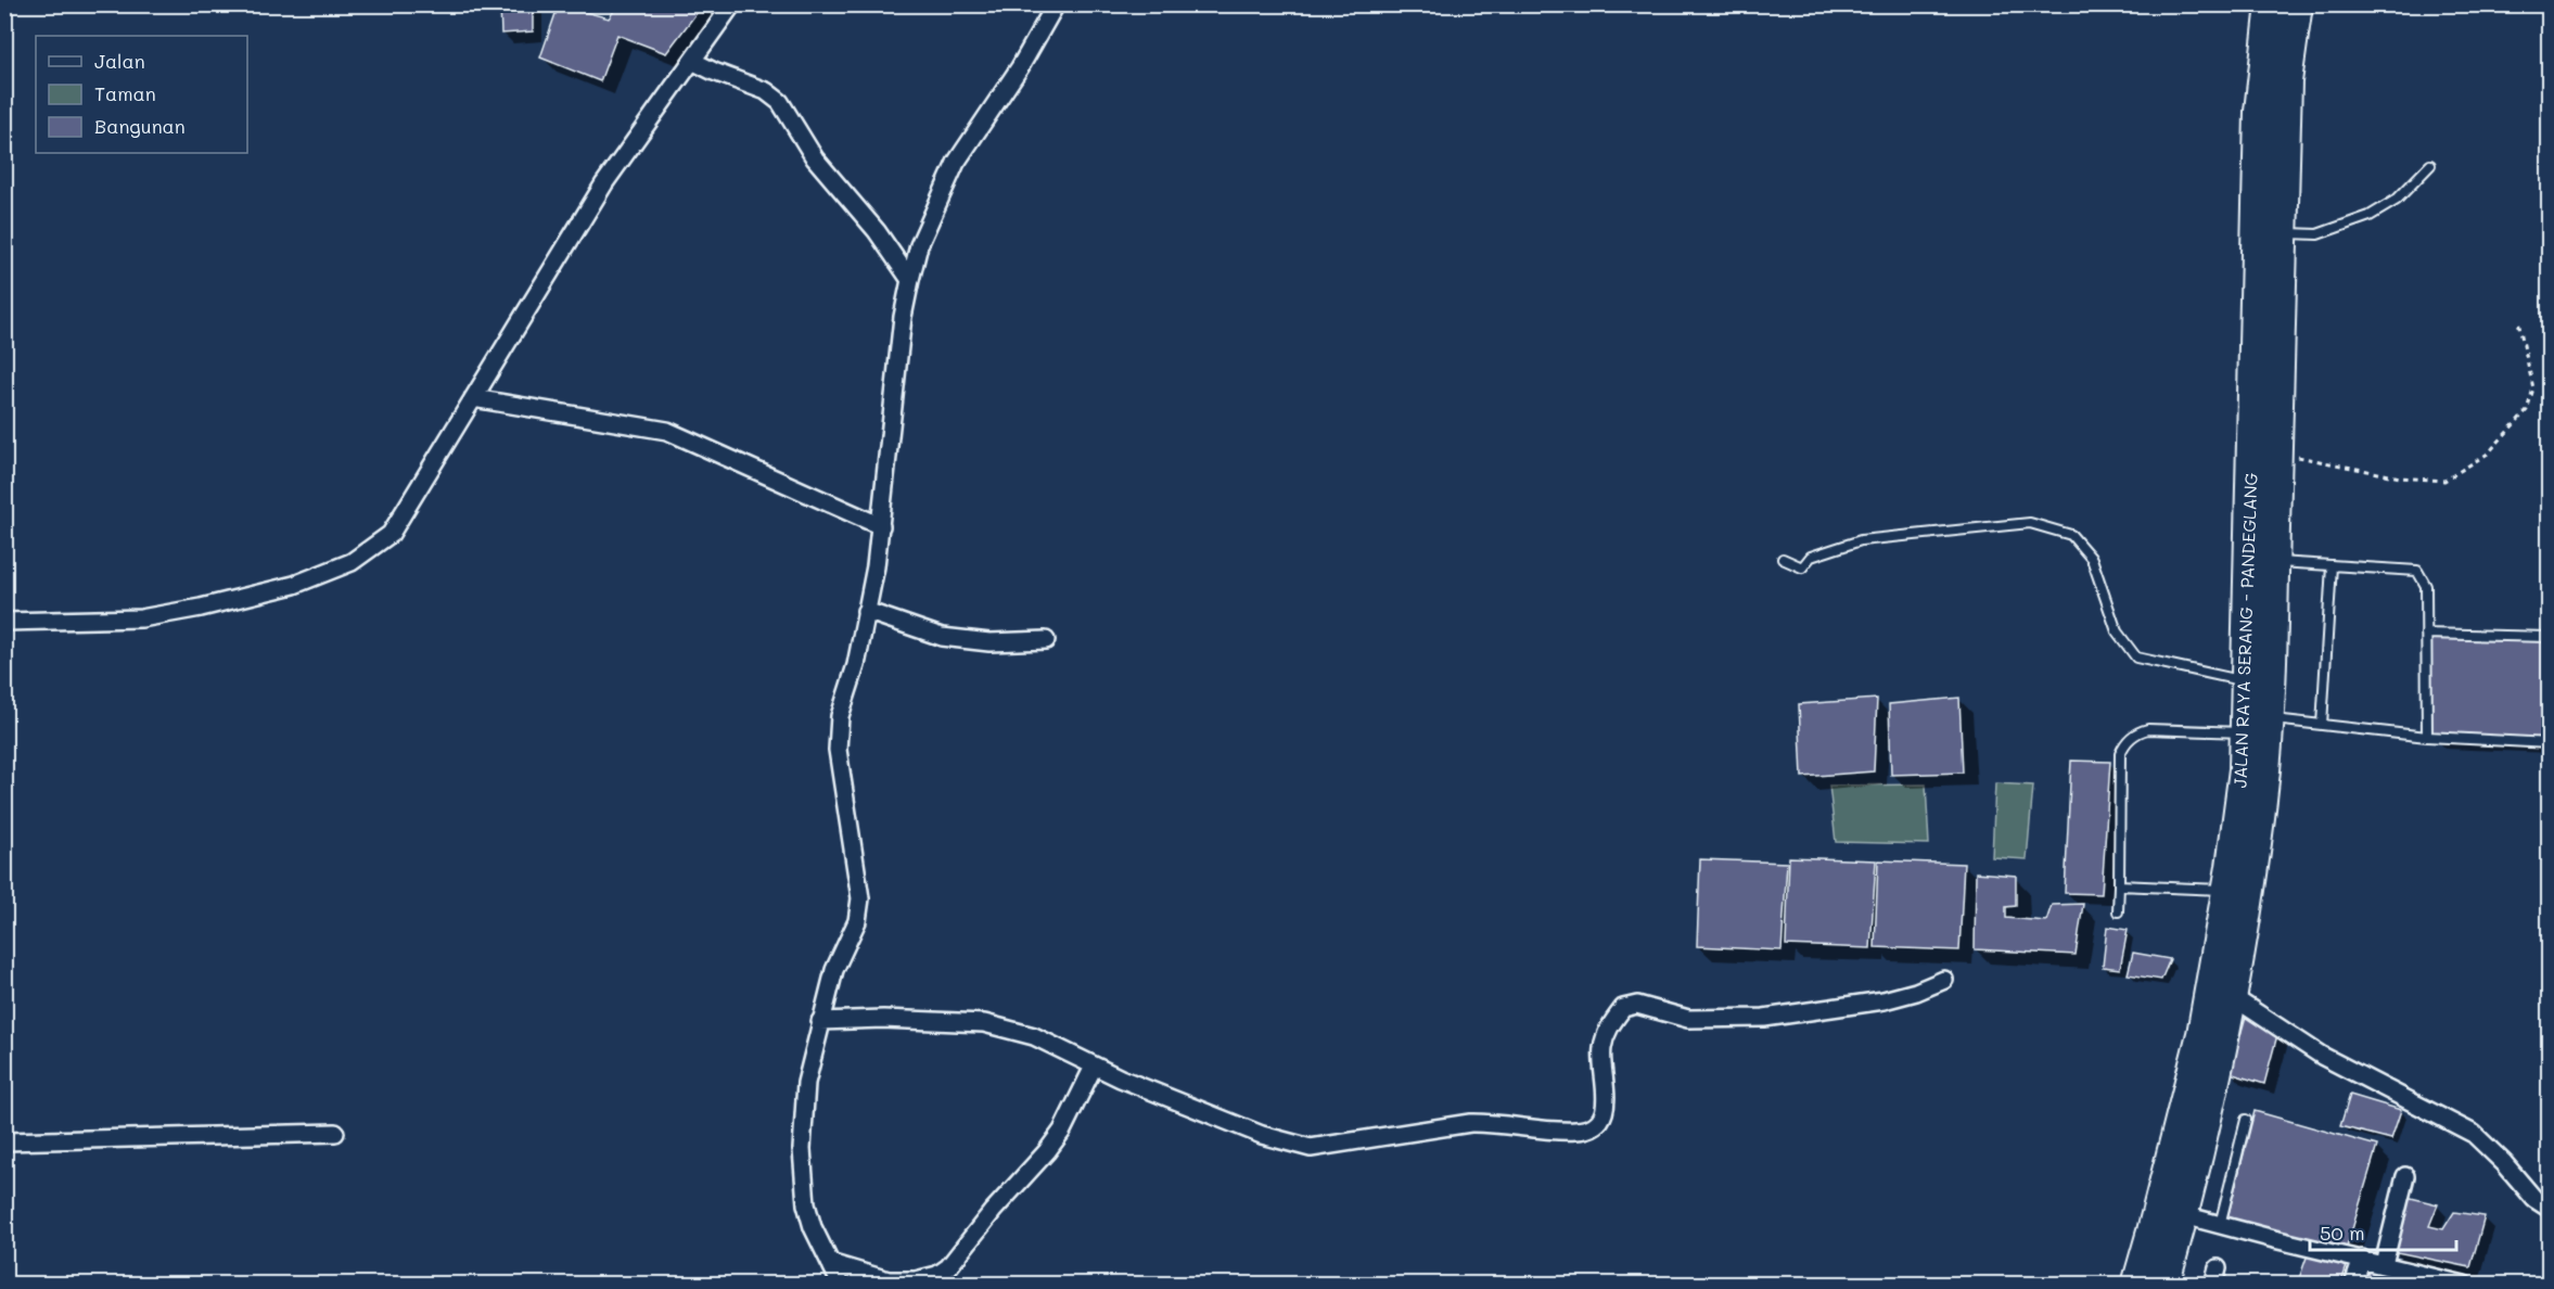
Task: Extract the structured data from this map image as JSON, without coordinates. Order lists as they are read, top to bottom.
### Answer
{
  "streets": {
    "highway": ["JALAN RAYA SERANG - PANDEGLANG"]
  },
  "legend": ["Jalan", "Taman", "Bangunan"],
  "scale_bar": "50 m"
}
